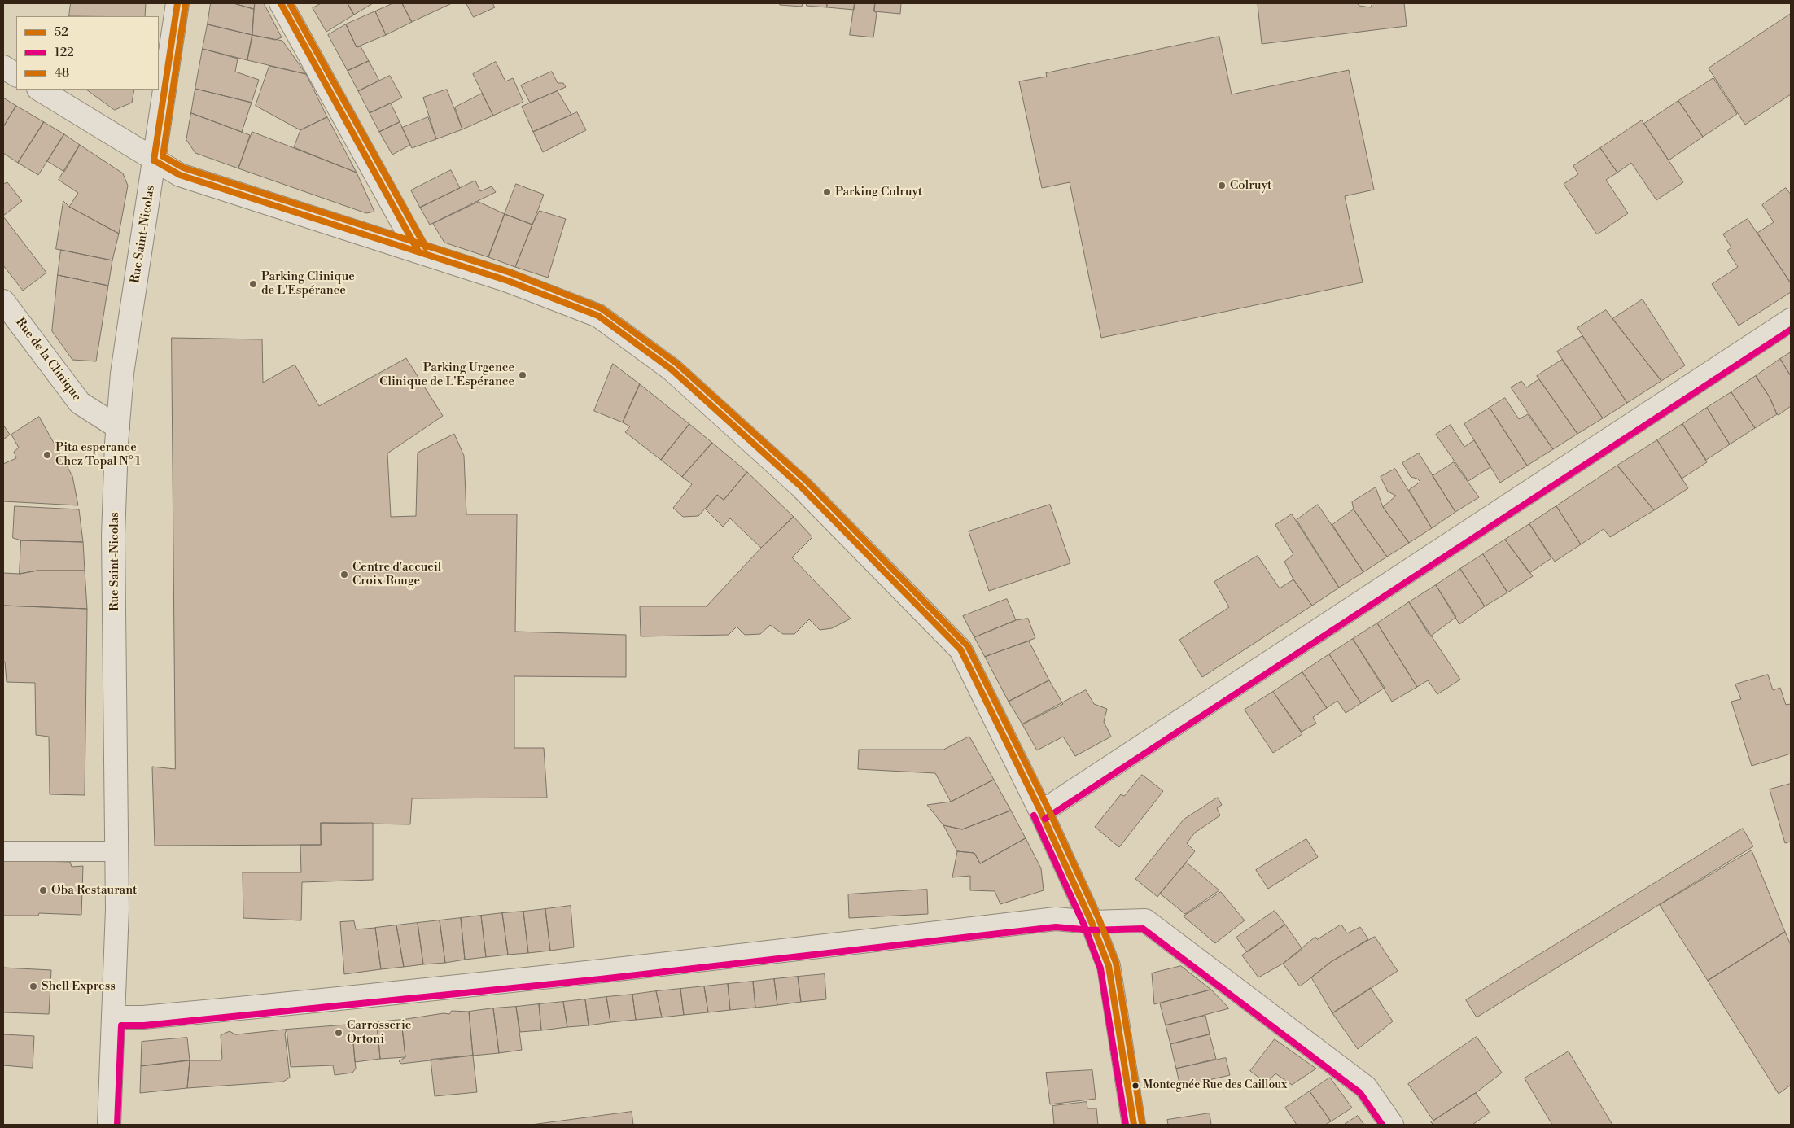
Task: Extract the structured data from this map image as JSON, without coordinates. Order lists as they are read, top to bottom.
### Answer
{
  "streets": {
    "street": ["Rue Saint-Nicolas", "Rue de la Clinique"]
  },
  "crossings": [
    ["Rue Saint-Nicolas", "Rue de la Clinique"]
  ],
  "places": [
    "Colruyt",
    "Parking Colruyt",
    "Parking Clinique de L'Espérance",
    "Parking Urgence Clinique de L'Espérance",
    "Pita esperance Chez Topal N° 1",
    "Centre d'accueil Croix Rouge",
    "Oba Restaurant",
    "Shell Express",
    "Carrosserie Ortoni",
    "Montegnée Rue des Cailloux"
  ],
  "lines": ["transit line 52", "transit line 48", "transit line 122"],
  "legend": ["52", "122", "48"]
}
